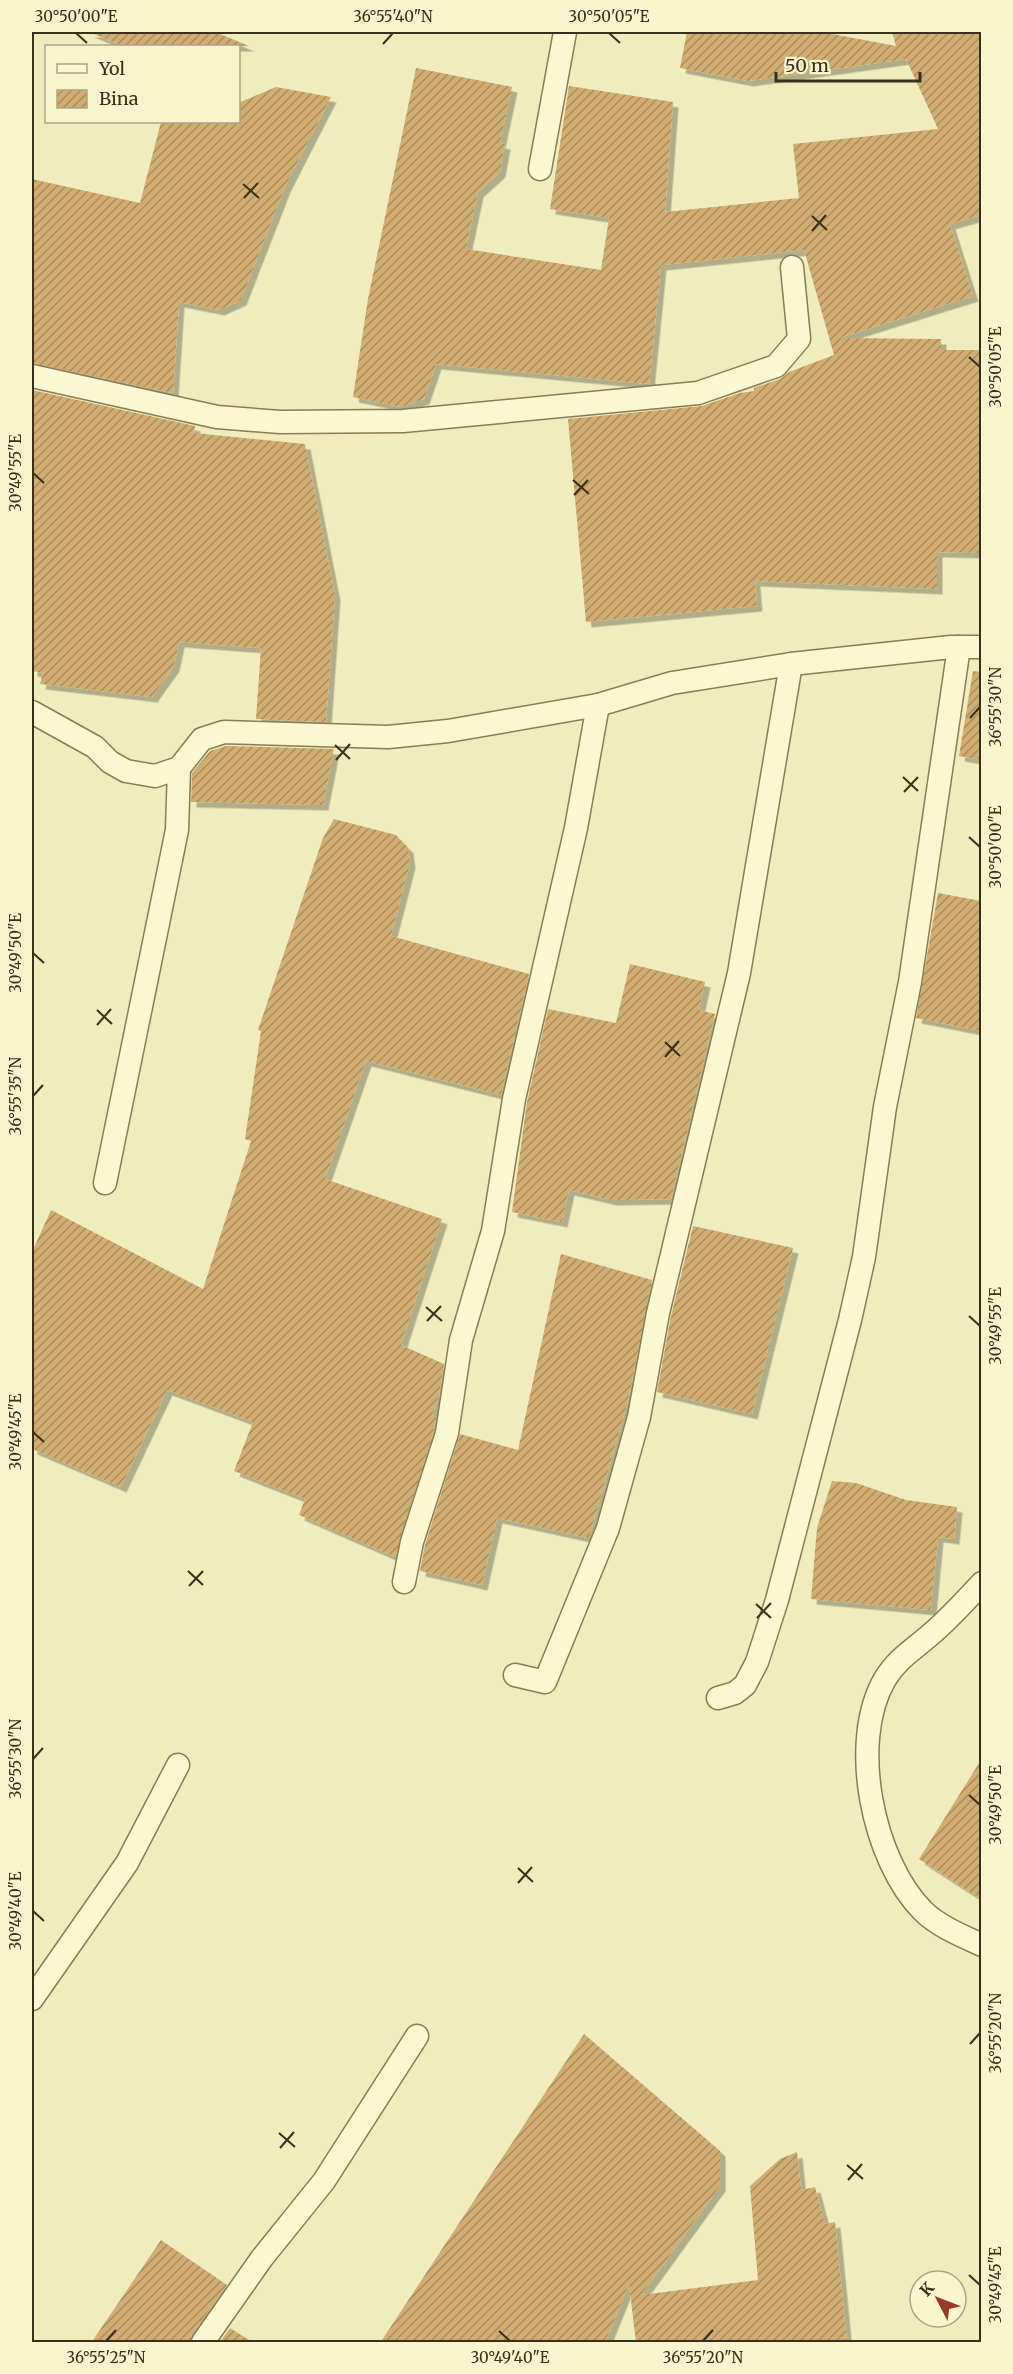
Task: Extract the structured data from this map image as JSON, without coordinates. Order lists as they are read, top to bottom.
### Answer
{
  "legend": ["Yol", "Bina"],
  "scale_bar": "50 m",
  "north": "top left",
  "coordinates": [
    "30°50'00\"E",
    "36°55'40\"N",
    "30°50'05\"E",
    "30°49'55\"E",
    "36°55'30\"N",
    "30°49'50\"E",
    "36°55'35\"N",
    "30°49'45\"E",
    "30°49'40\"E",
    "36°55'20\"N",
    "36°55'25\"N"
  ]
}
